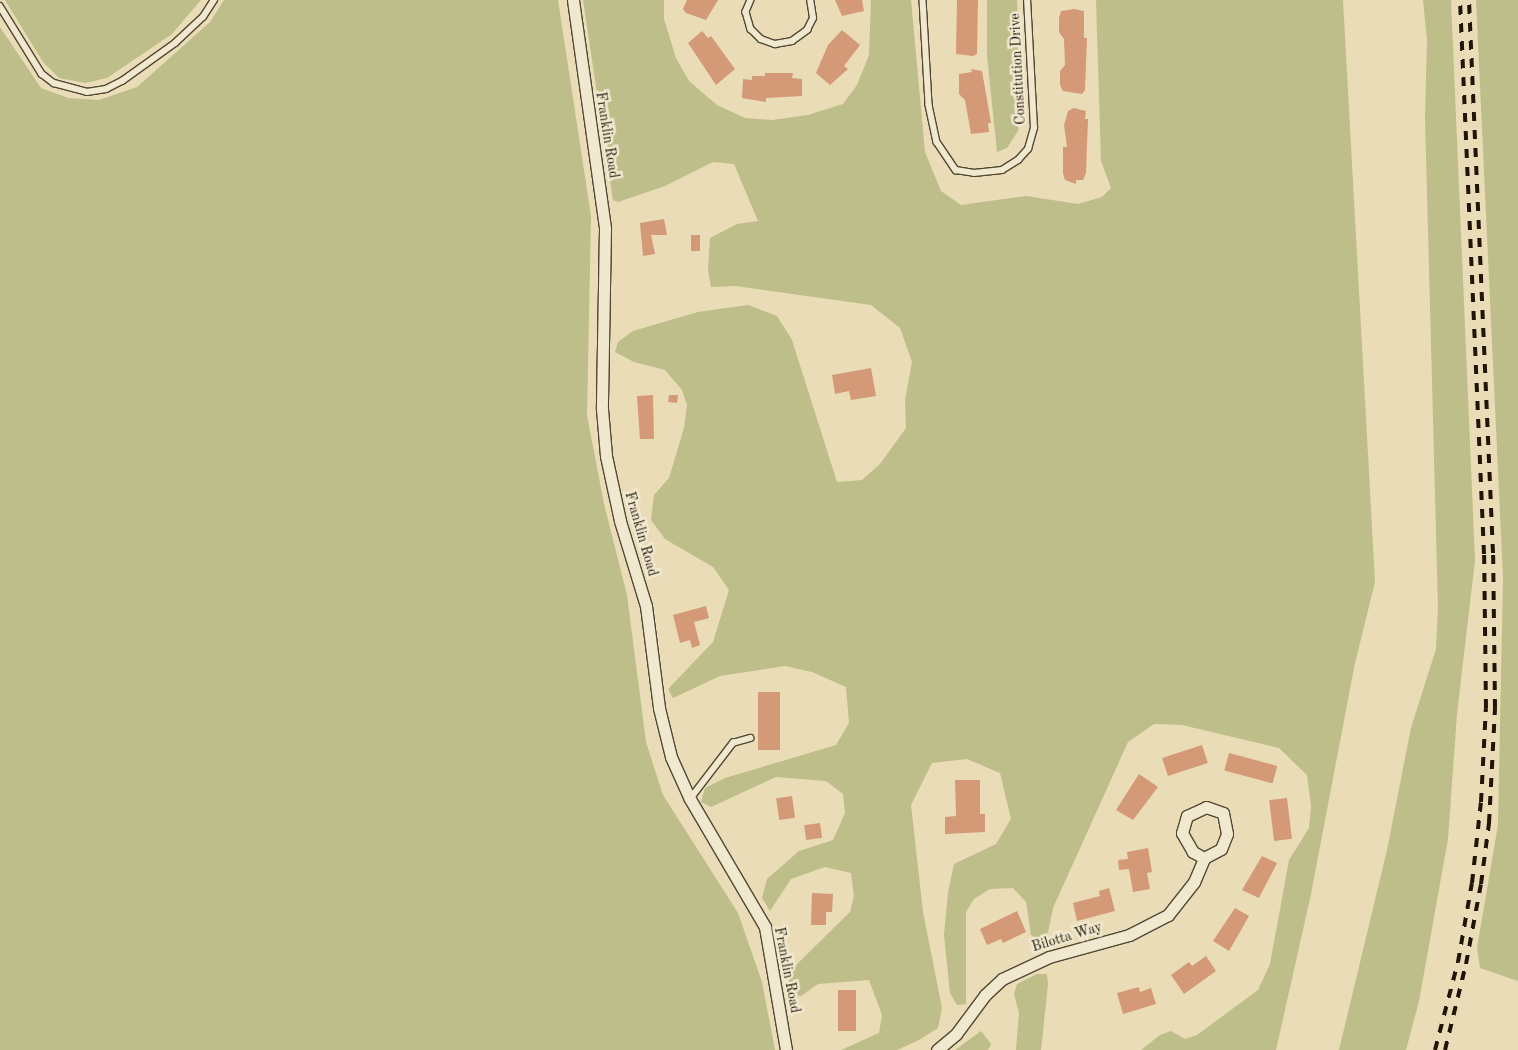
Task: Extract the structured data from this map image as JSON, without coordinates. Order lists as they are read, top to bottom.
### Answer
{
  "streets": {
    "street": ["Franklin Road", "Bilotta Way"],
    "lane": ["Constitution Drive"]
  }
}
